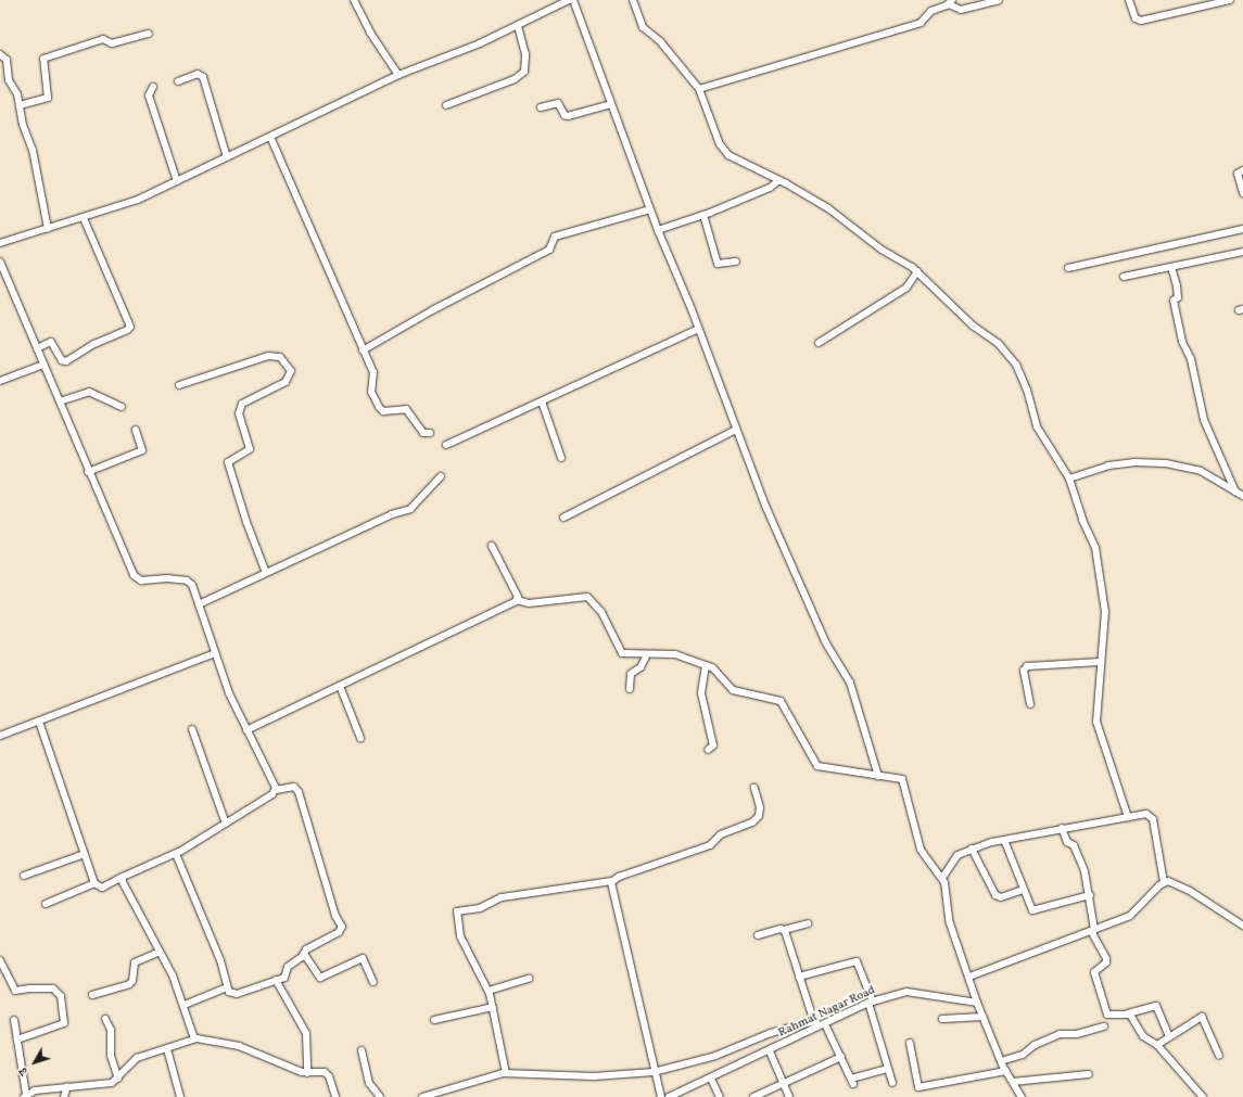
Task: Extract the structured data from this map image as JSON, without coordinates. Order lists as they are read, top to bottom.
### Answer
{
  "streets": {
    "street": ["Rahmat Nagar Road"]
  },
  "north": "bottom left"
}
